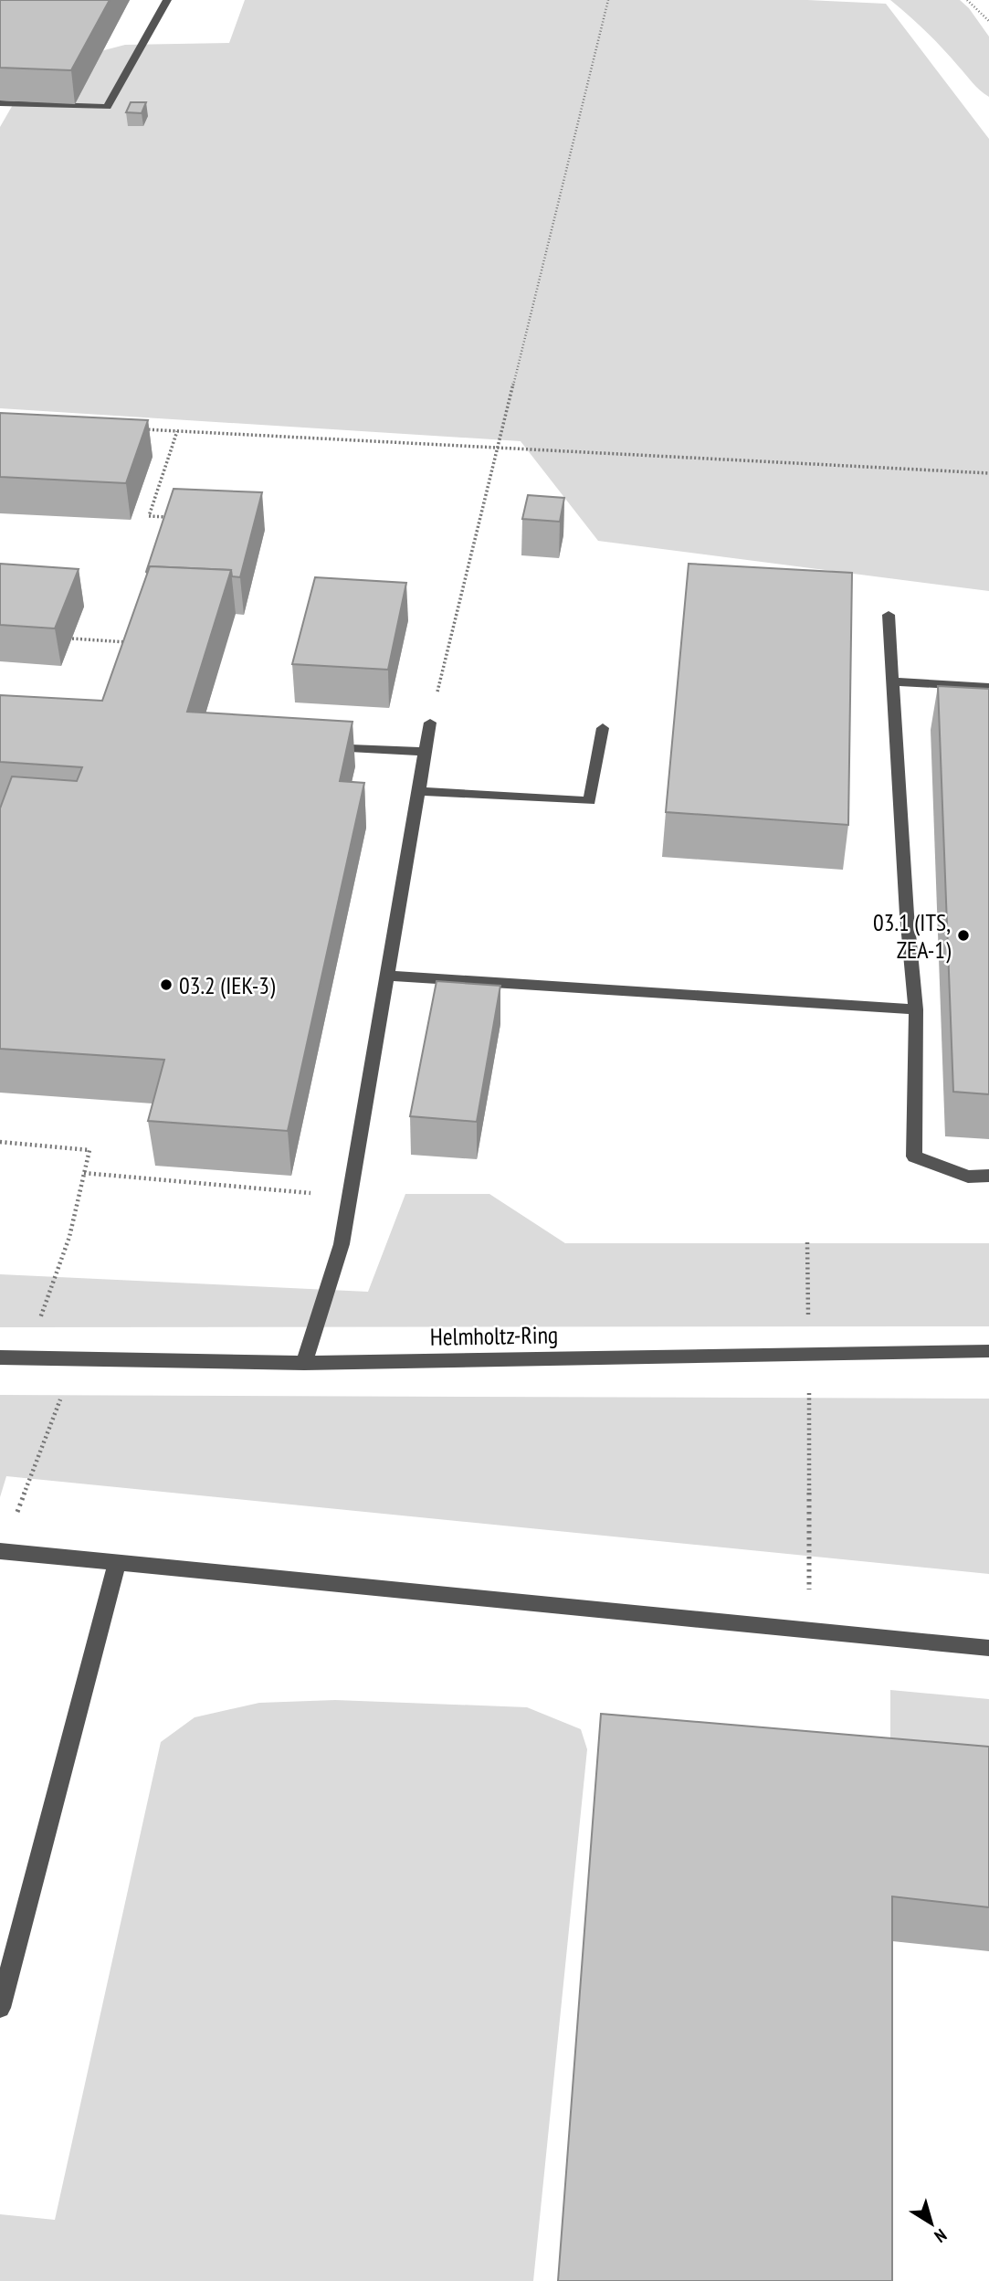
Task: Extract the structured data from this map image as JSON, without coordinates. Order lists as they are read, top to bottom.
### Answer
{
  "streets": {
    "street": ["Helmholtz-Ring"]
  },
  "places": ["03.1 (ITS, ZEA-1)", "03.2 (IEK-3)"],
  "north": "bottom right"
}
